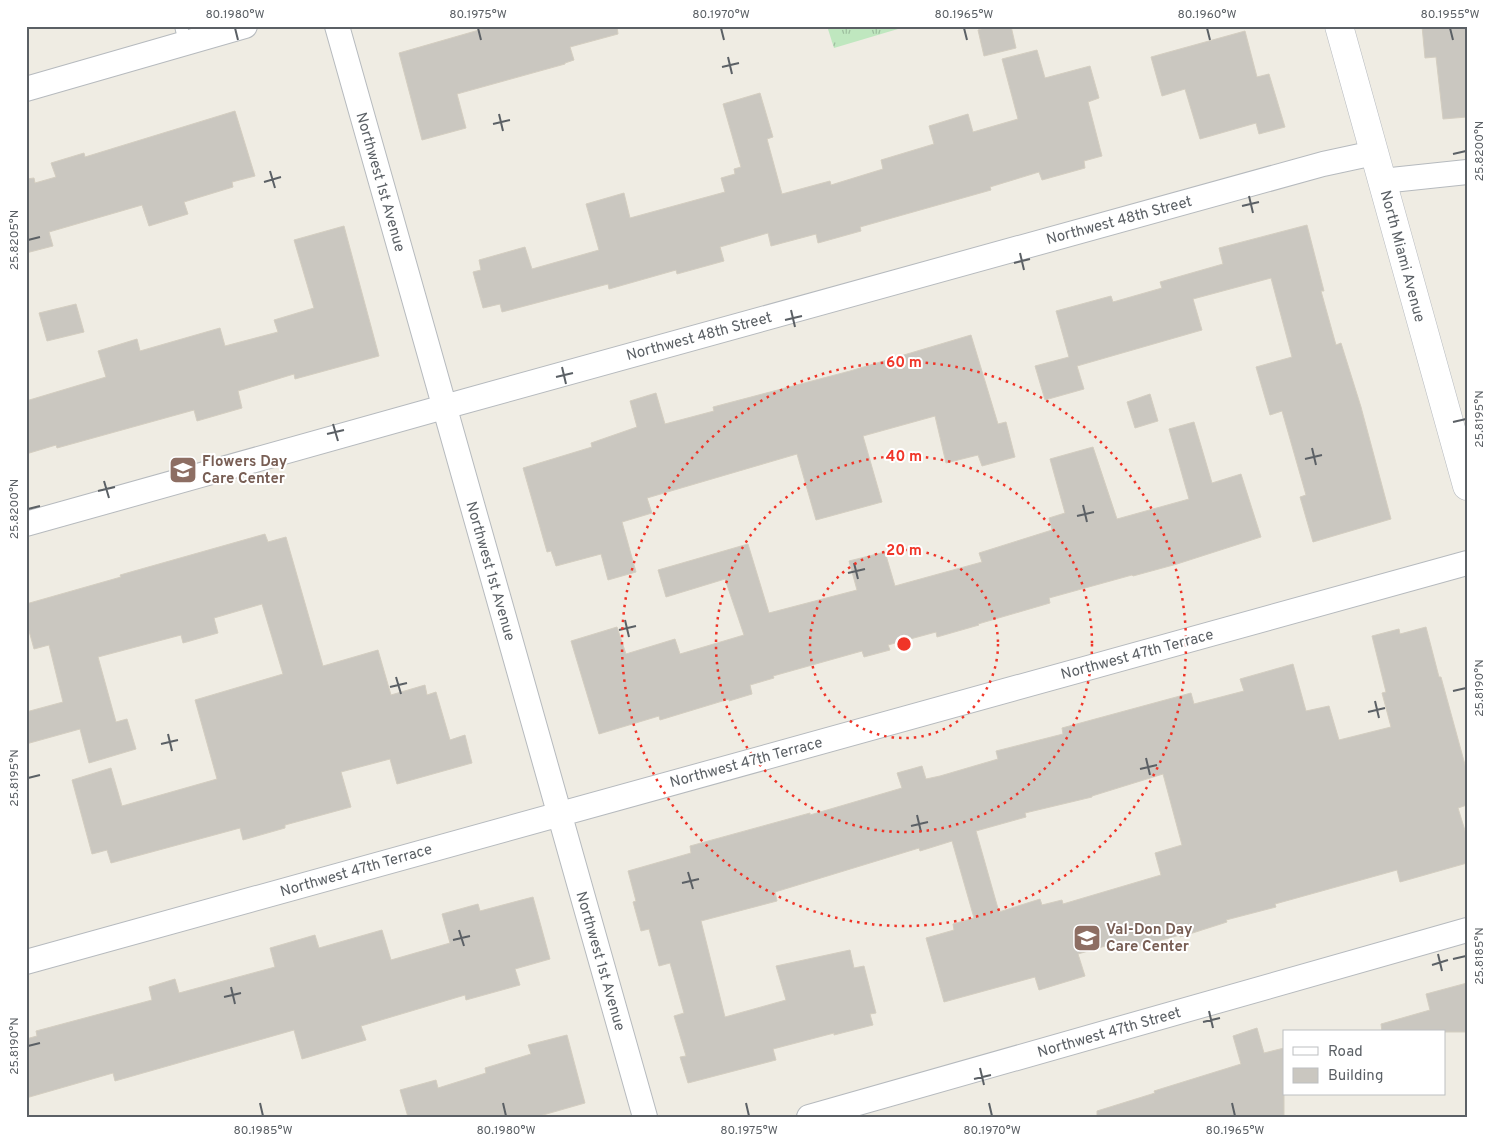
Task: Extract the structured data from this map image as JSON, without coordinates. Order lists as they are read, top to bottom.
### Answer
{
  "streets": {
    "main road": ["North Miami Avenue"],
    "street": [
      "Northwest 1st Avenue",
      "Northwest 48th Street",
      "Northwest 47th Terrace",
      "Northwest 47th Street"
    ]
  },
  "crossings": [
    ["Northwest 1st Avenue", "Northwest 48th Street"],
    ["Northwest 1st Avenue", "Northwest 47th Terrace"],
    ["Northwest 48th Street", "North Miami Avenue"]
  ],
  "places": {
    "school or university": ["Flowers Day Care Center", "Val-Don Day Care Center"]
  },
  "legend": ["Road", "Building"],
  "coordinates": [
    "80.1980°W",
    "80.1975°W",
    "80.1970°W",
    "80.1965°W",
    "80.1960°W",
    "80.1955°W",
    "25.8200°N",
    "25.8205°N",
    "25.8195°N",
    "25.8190°N",
    "25.8185°N",
    "80.1985°W"
  ],
  "rings": ["60 m", "40 m", "20 m"]
}
